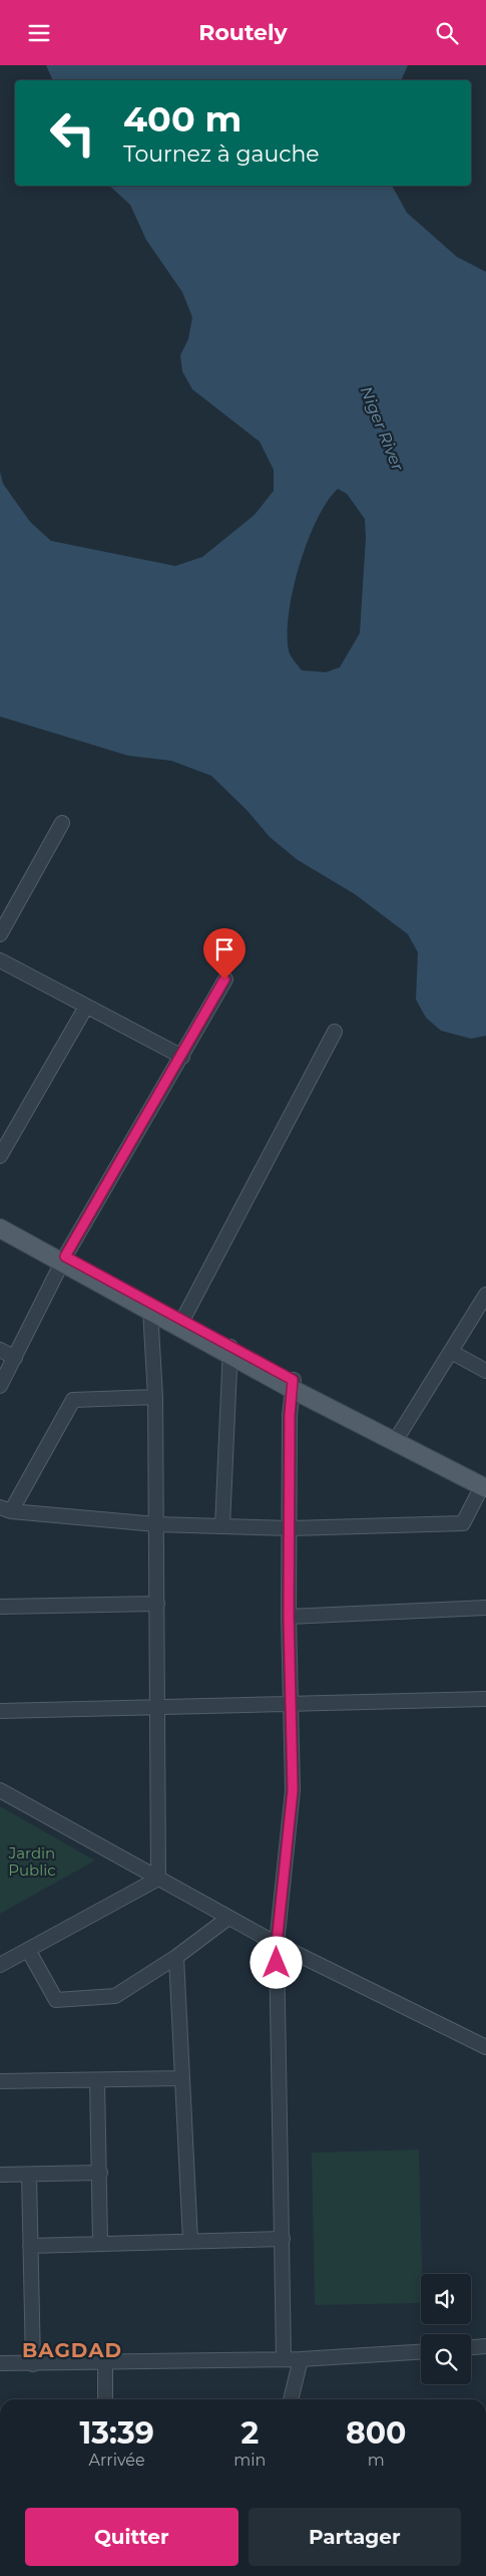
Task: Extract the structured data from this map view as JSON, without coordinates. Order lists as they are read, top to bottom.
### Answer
{
  "districts": ["BAGDAD"],
  "water": ["Niger River"],
  "parks": ["Jardin Public"],
  "page": {
    "header": "Routely",
    "turn": ["400 m", "Tournez à gauche"],
    "eta": [
      "13:39",
      "Arrivée",
      "2",
      "min",
      "800",
      "m"
    ],
    "buttons": ["Quitter", "Partager"]
  }
}
